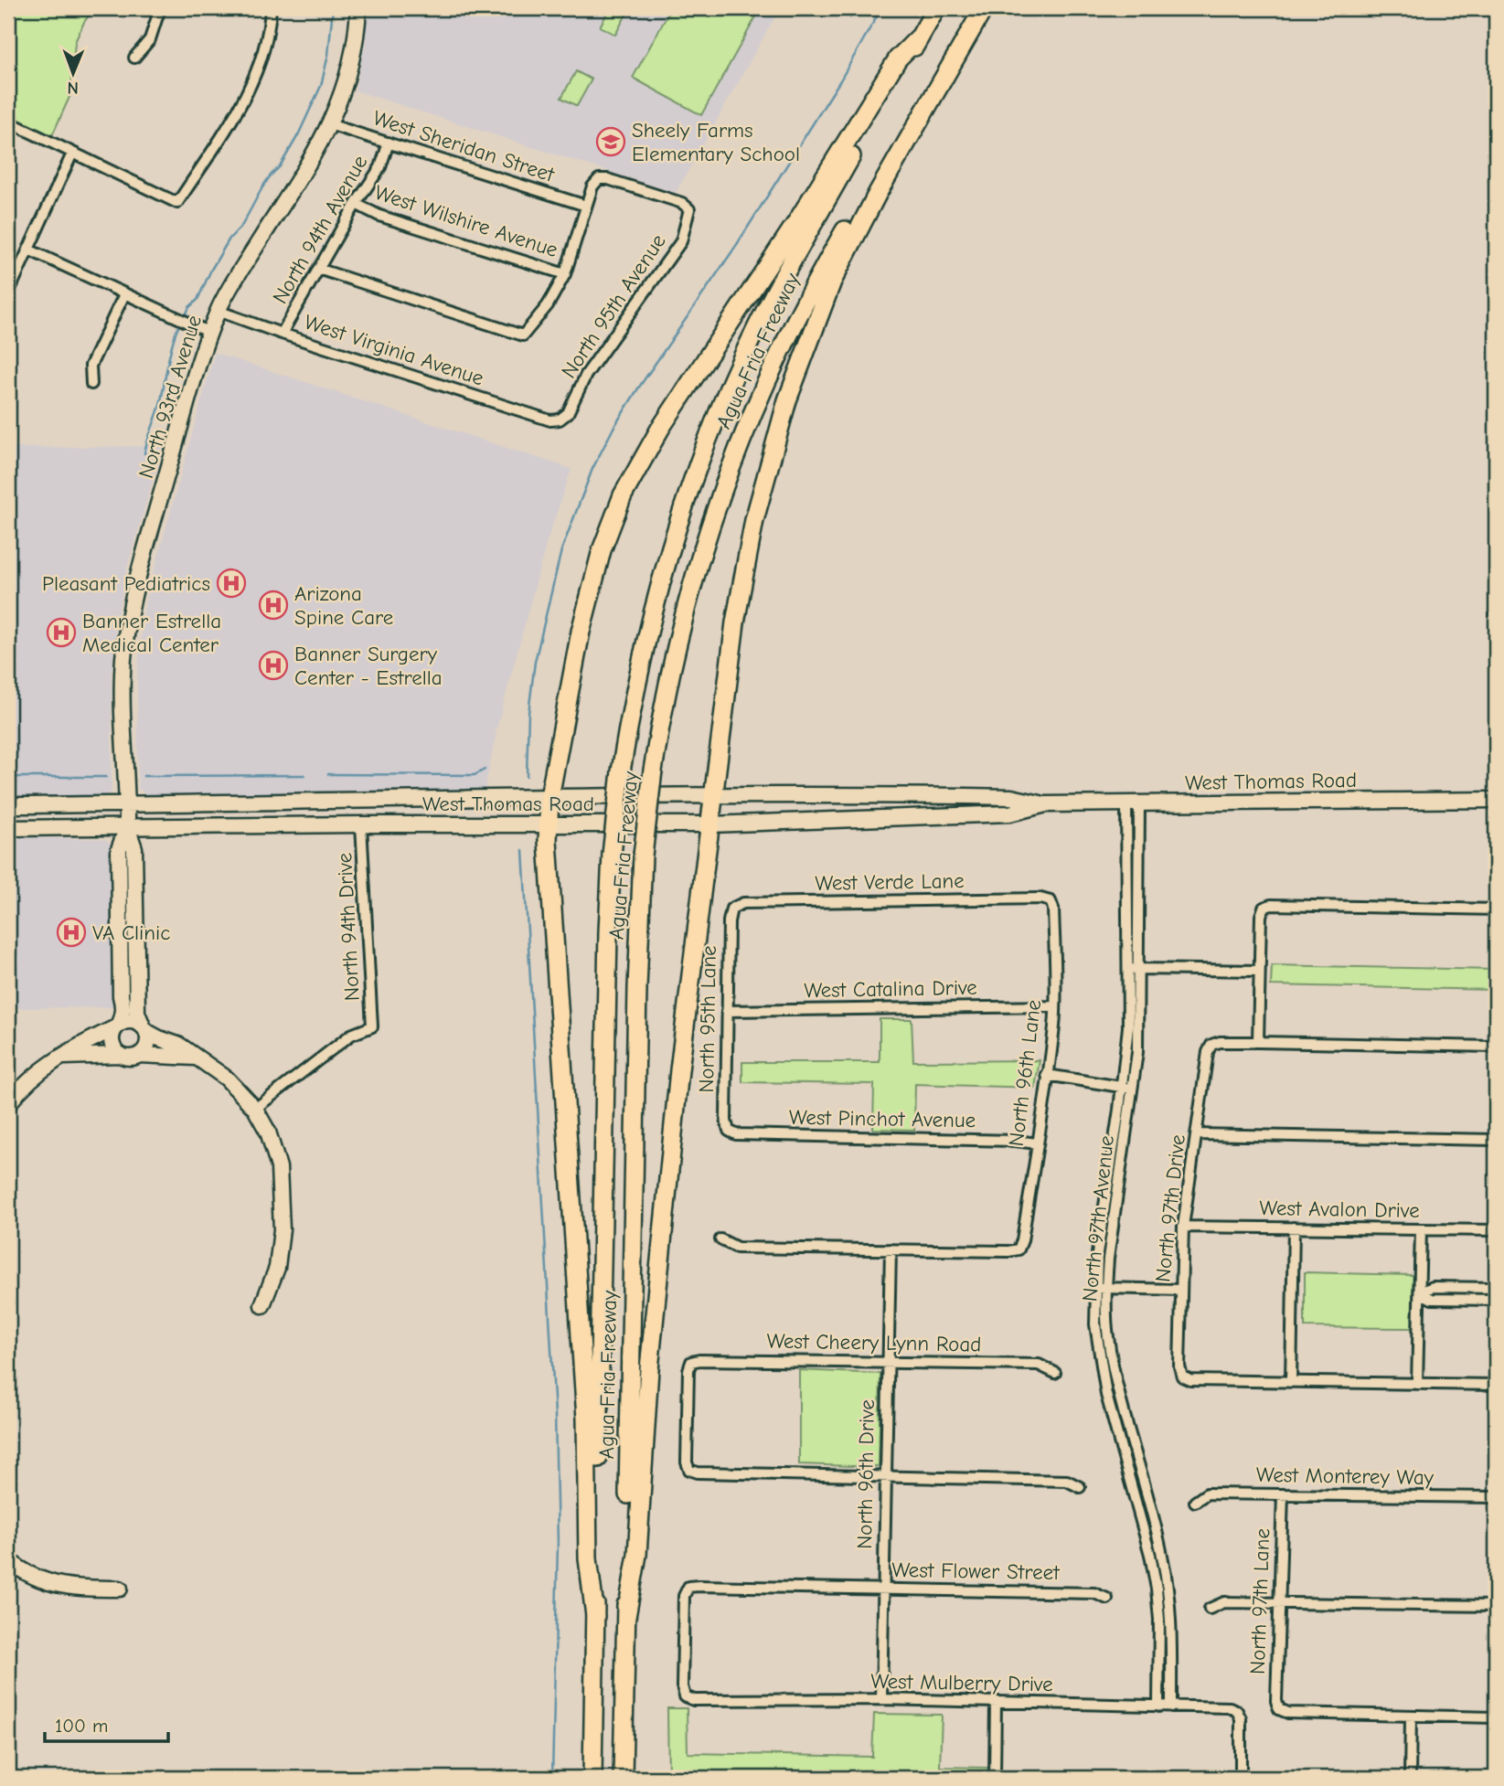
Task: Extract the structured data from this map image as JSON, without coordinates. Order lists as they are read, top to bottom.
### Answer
{
  "streets": {
    "highway": ["Agua Fria Freeway"],
    "main road": ["North 93rd Avenue", "West Thomas Road"],
    "street": [
      "West Sheridan Street",
      "West Wilshire Avenue",
      "North 94th Avenue",
      "North 95th Avenue",
      "West Virginia Avenue",
      "West Verde Lane",
      "North 94th Drive",
      "West Catalina Drive",
      "North 95th Lane",
      "North 96th Lane",
      "West Pinchot Avenue",
      "North 97th Drive",
      "West Avalon Drive",
      "North 97th Avenue",
      "West Cheery Lynn Road",
      "North 96th Drive",
      "West Monterey Way",
      "West Flower Street",
      "North 97th Lane",
      "West Mulberry Drive"
    ]
  },
  "crossings": [
    ["West Sheridan Street", "North 94th Avenue"],
    ["West Sheridan Street", "North 95th Avenue"],
    ["West Sheridan Street", "North 93rd Avenue"],
    ["West Wilshire Avenue", "North 94th Avenue"],
    ["North 94th Avenue", "West Virginia Avenue"],
    ["North 95th Avenue", "West Virginia Avenue"],
    ["West Virginia Avenue", "North 93rd Avenue"],
    ["North 93rd Avenue", "West Thomas Road"],
    ["West Thomas Road", "North 94th Drive"],
    ["West Thomas Road", "North 97th Avenue"],
    ["West Verde Lane", "North 95th Lane"],
    ["West Verde Lane", "North 96th Lane"],
    ["West Catalina Drive", "North 95th Lane"],
    ["West Catalina Drive", "North 96th Lane"],
    ["North 95th Lane", "West Pinchot Avenue"],
    ["North 96th Lane", "West Pinchot Avenue"],
    ["North 96th Lane", "North 96th Drive"],
    ["North 97th Drive", "West Avalon Drive"],
    ["North 97th Avenue", "West Mulberry Drive"],
    ["West Cheery Lynn Road", "North 96th Drive"],
    ["North 96th Drive", "West Flower Street"],
    ["North 96th Drive", "West Mulberry Drive"],
    ["West Monterey Way", "North 97th Lane"],
    ["West Flower Street", "West Mulberry Drive"]
  ],
  "places": {
    "school or university": ["Sheely Farms Elementary School"],
    "hospital": [
      "Pleasant Pediatrics",
      "Arizona Spine Care",
      "Banner Estrella Medical Center",
      "Banner Surgery Center - Estrella",
      "VA Clinic"
    ]
  },
  "scale_bar": "100 m",
  "north": "bottom"
}
